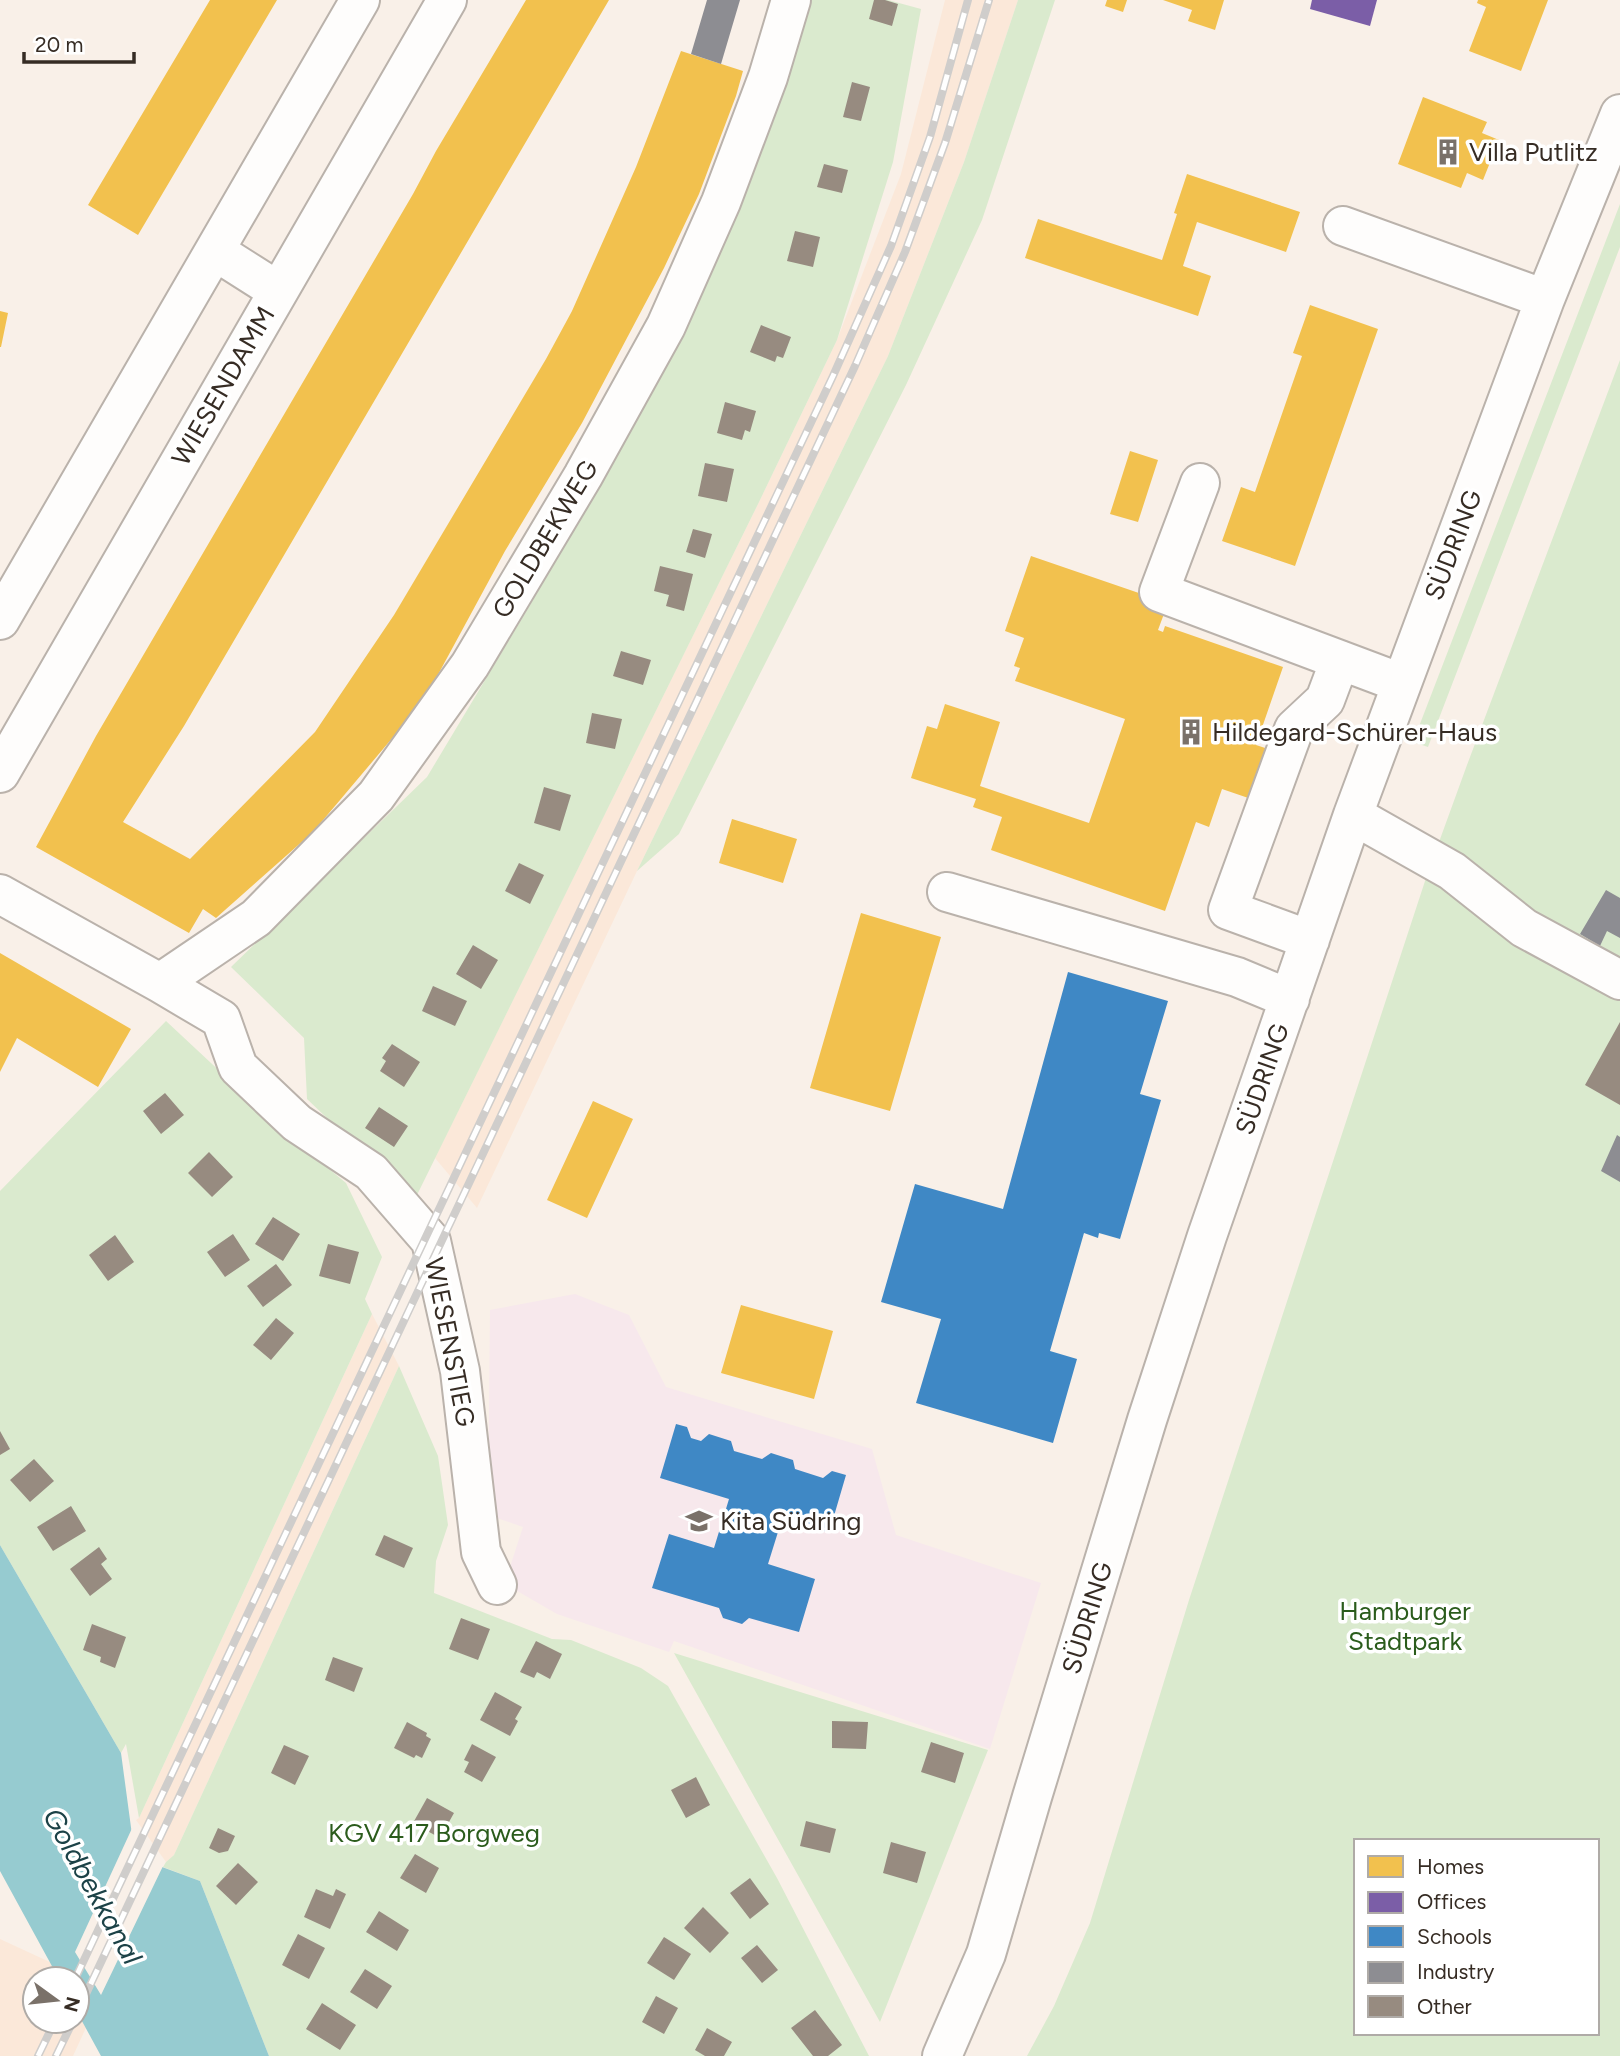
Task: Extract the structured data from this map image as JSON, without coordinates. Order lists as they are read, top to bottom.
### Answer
{
  "streets": {
    "street": [
      "WIESENDAMM",
      "GOLDBEKWEG",
      "SÜDRING",
      "WIESENSTIEG"
    ]
  },
  "crossings": [
    ["GOLDBEKWEG", "WIESENSTIEG"]
  ],
  "water": ["Goldbekkanal"],
  "parks": ["Hamburger Stadtpark", "KGV 417 Borgweg"],
  "places": {
    "building": ["Villa Putlitz", "Hildegard-Schürer-Haus"],
    "school or university": ["Kita Südring"]
  },
  "legend": [
    "Homes",
    "Offices",
    "Schools",
    "Industry",
    "Other"
  ],
  "scale_bar": "20 m",
  "north": "right"
}
